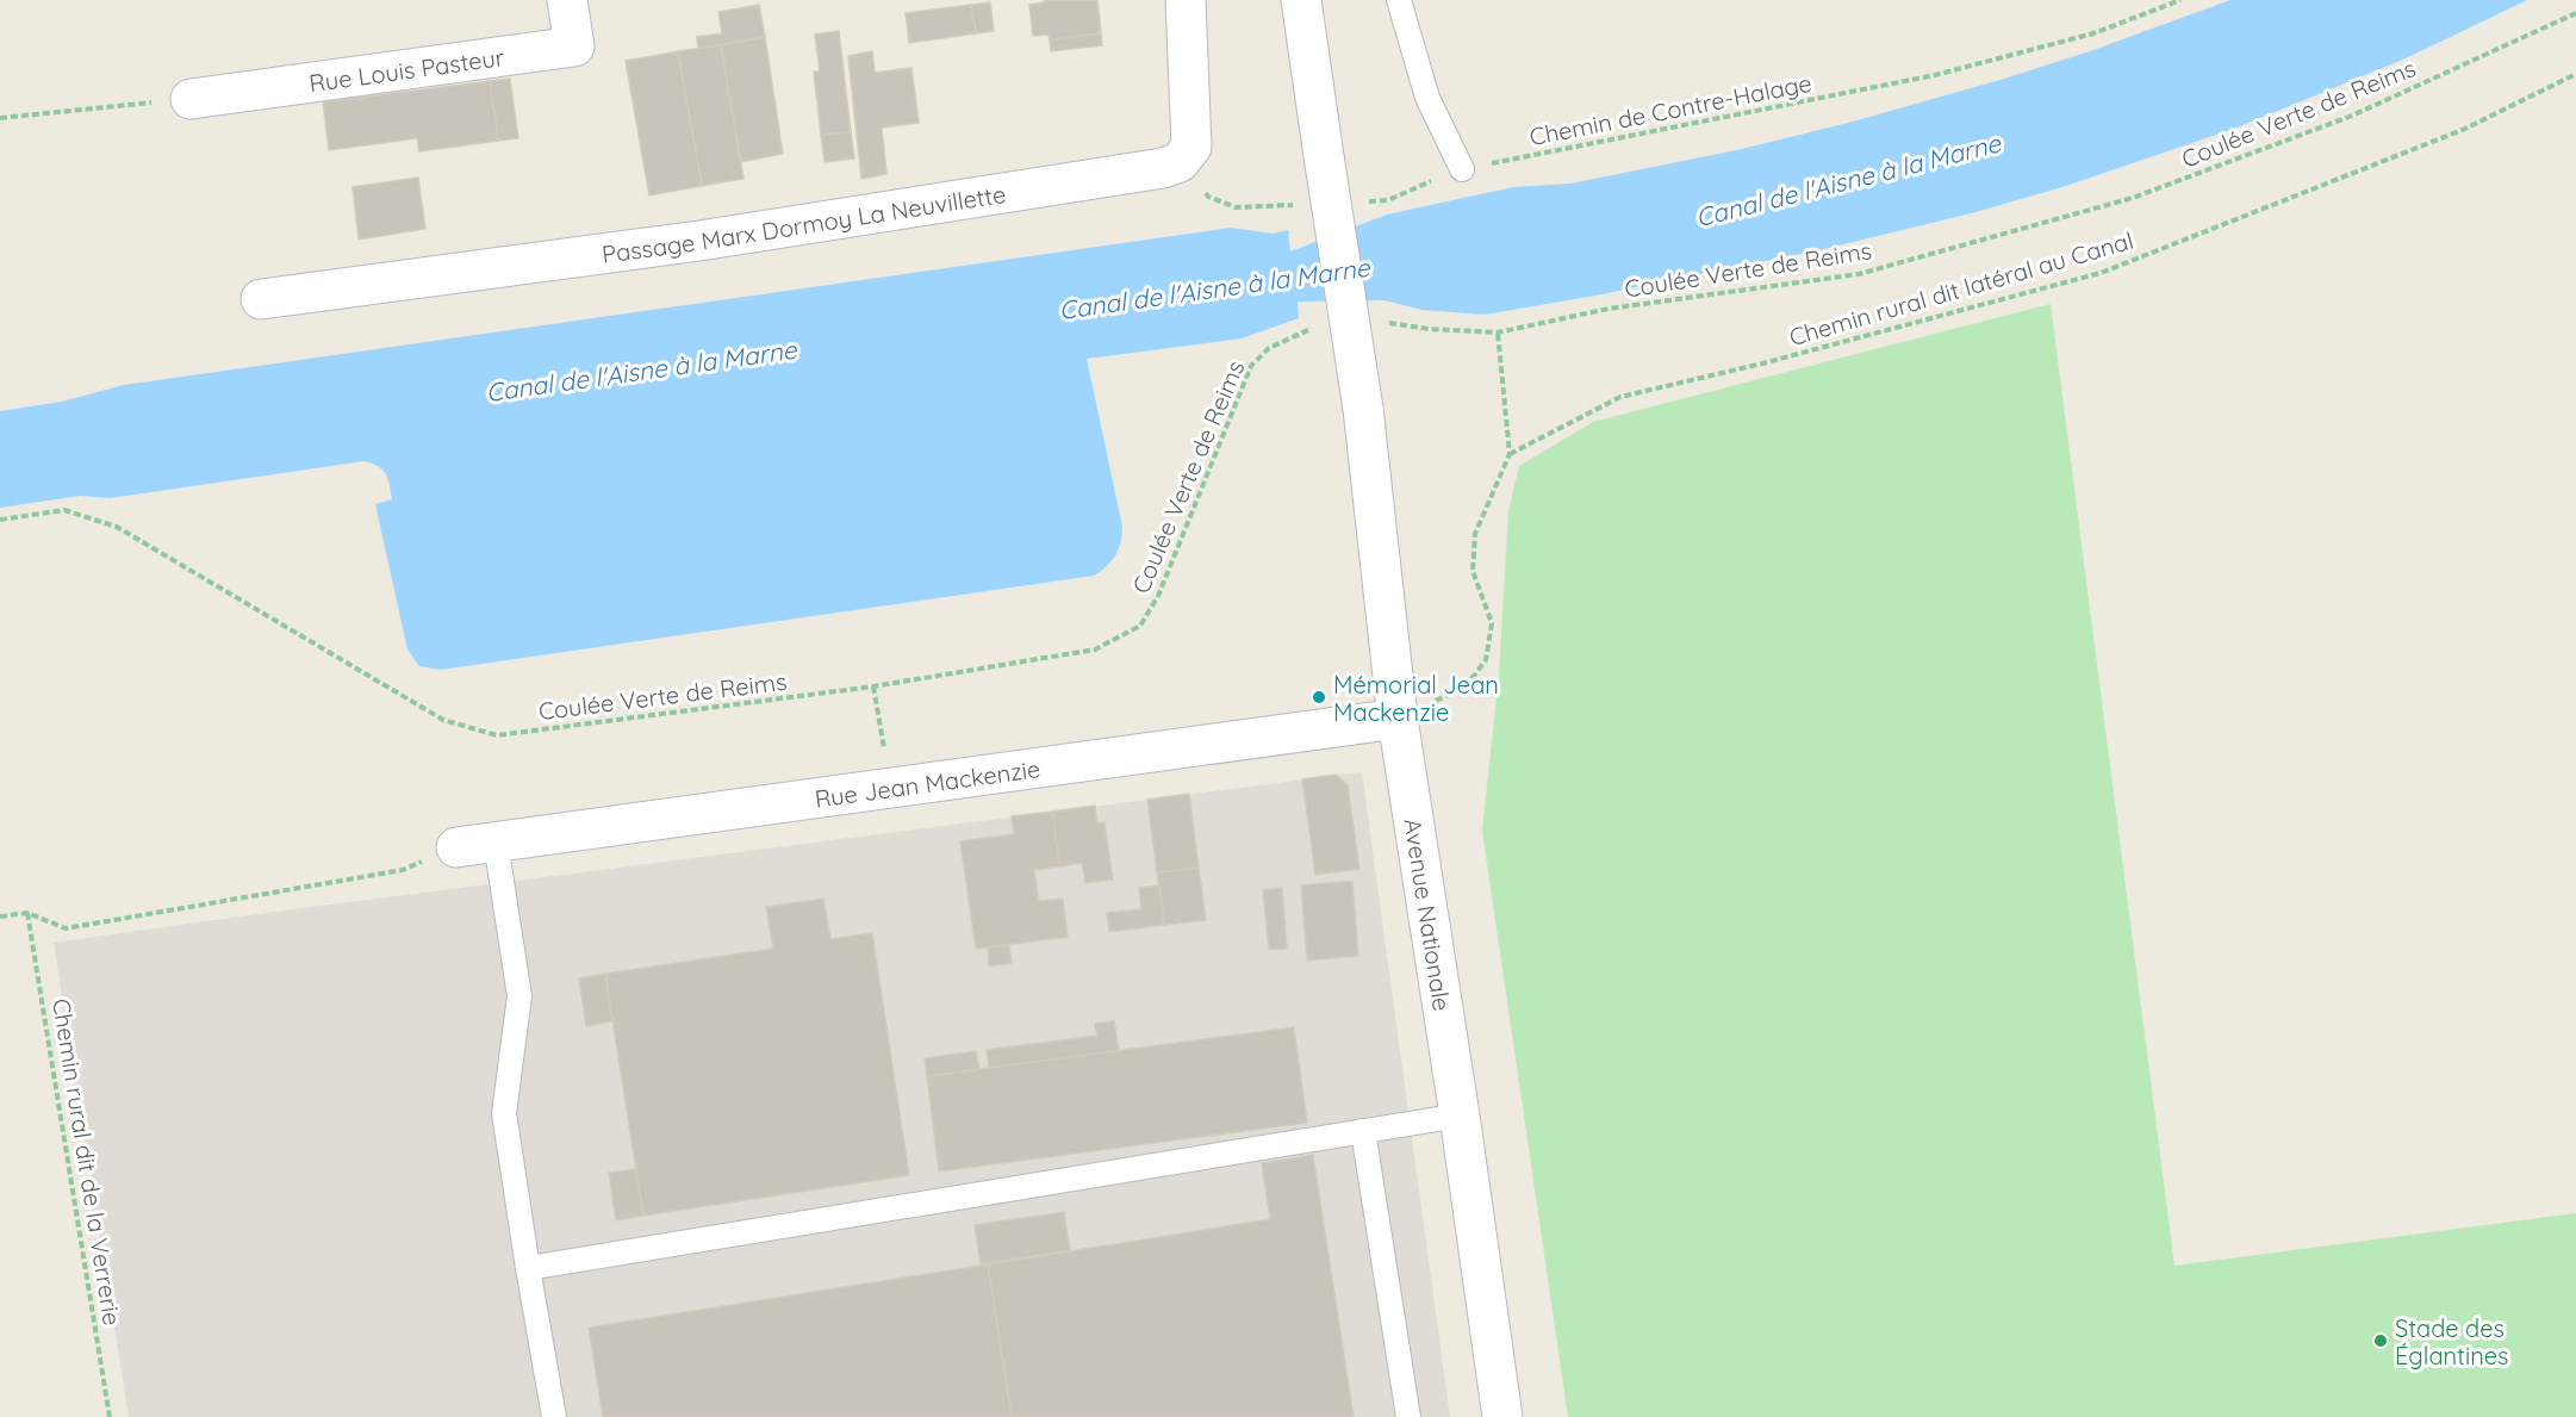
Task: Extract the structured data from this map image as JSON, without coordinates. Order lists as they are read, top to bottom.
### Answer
{
  "streets": {
    "street": [
      "Rue Louis Pasteur",
      "Passage Marx Dormoy La Neuvillette",
      "Rue Jean Mackenzie",
      "Avenue Nationale"
    ],
    "path": [
      "Chemin de Contre-Halage",
      "Coulée Verte de Reims",
      "Chemin rural dit latéral au Canal",
      "Chemin rural dit de la Verrerie"
    ]
  },
  "crossings": [
    ["Rue Jean Mackenzie", "Avenue Nationale"]
  ],
  "water": ["Canal de l'Aisne à la Marne"],
  "places": ["Mémorial Jean Mackenzie", "Stade des Églantines"]
}
